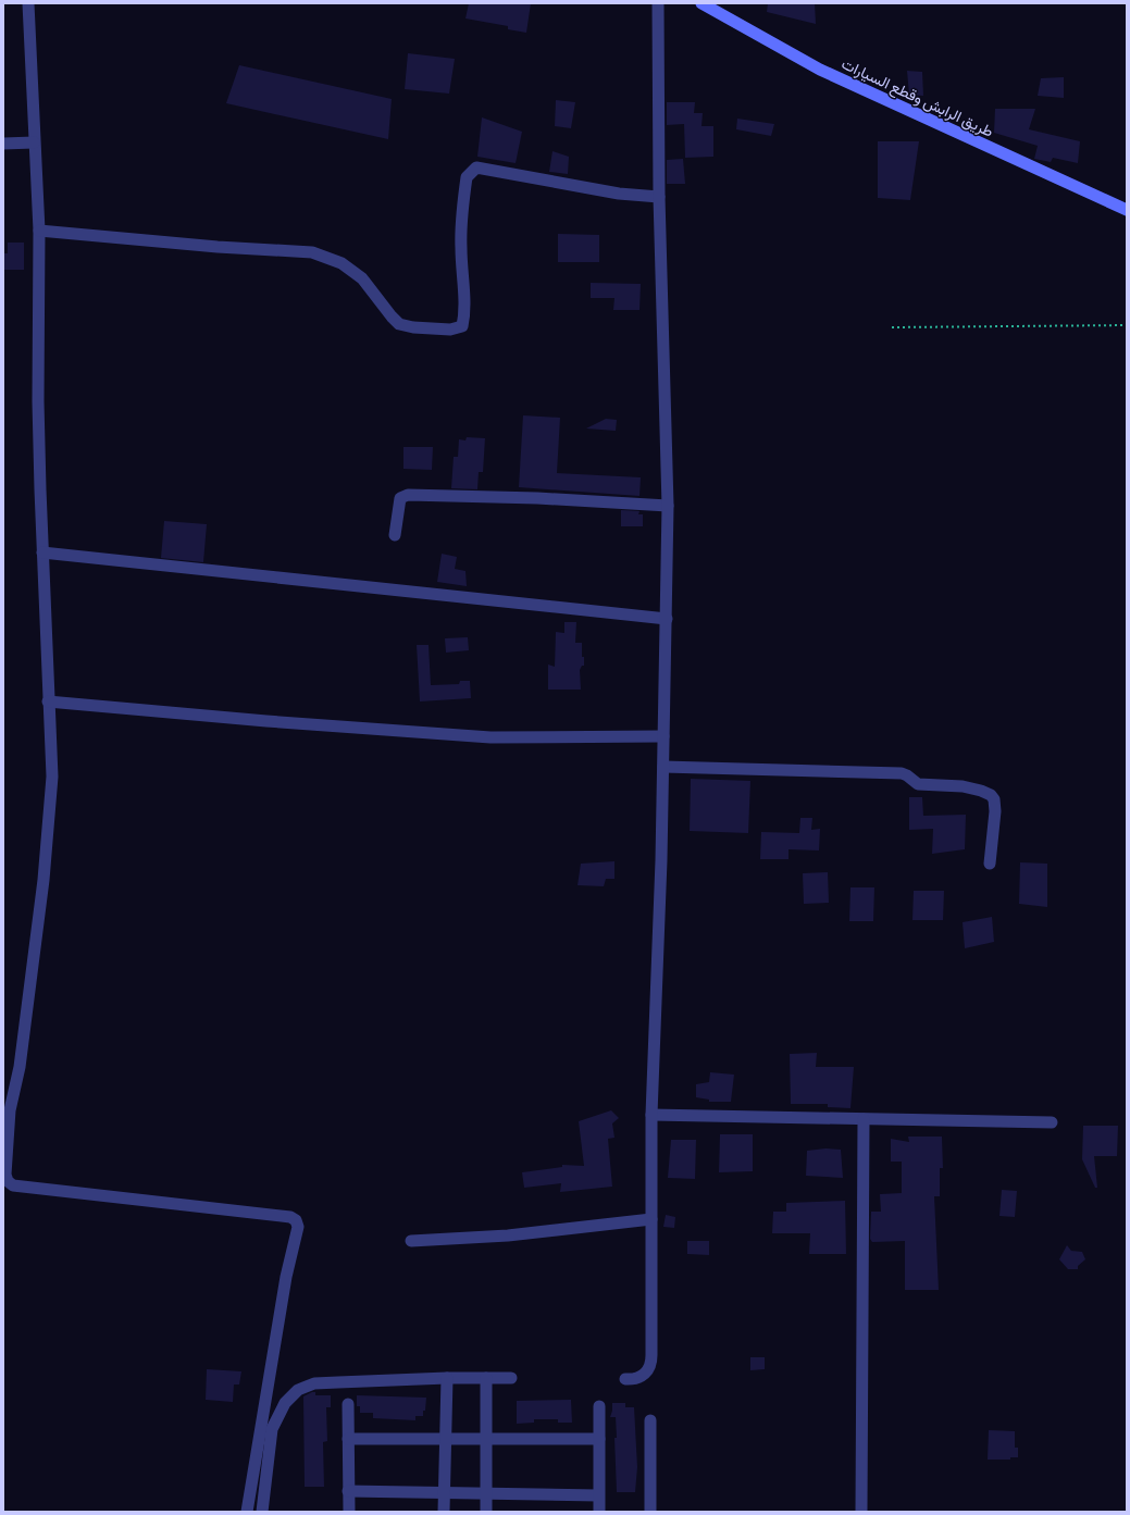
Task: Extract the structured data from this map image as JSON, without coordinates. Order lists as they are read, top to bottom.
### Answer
{
  "streets": {
    "main road": ["طريق الرابش وقطع السيارات"]
  }
}
